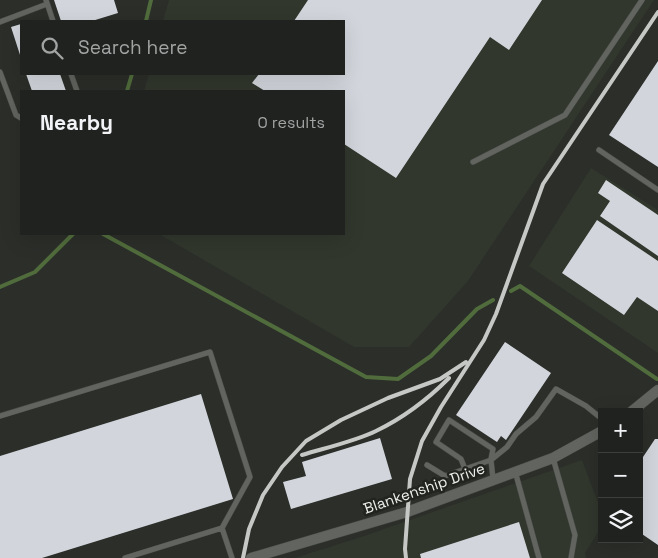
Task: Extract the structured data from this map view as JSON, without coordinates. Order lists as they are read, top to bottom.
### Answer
{
  "streets": {
    "street": ["Blankenship Drive"]
  },
  "page": {
    "search": "Search here",
    "heading": ["Nearby", "0 results"],
    "map_buttons": ["+", "−"]
  }
}
